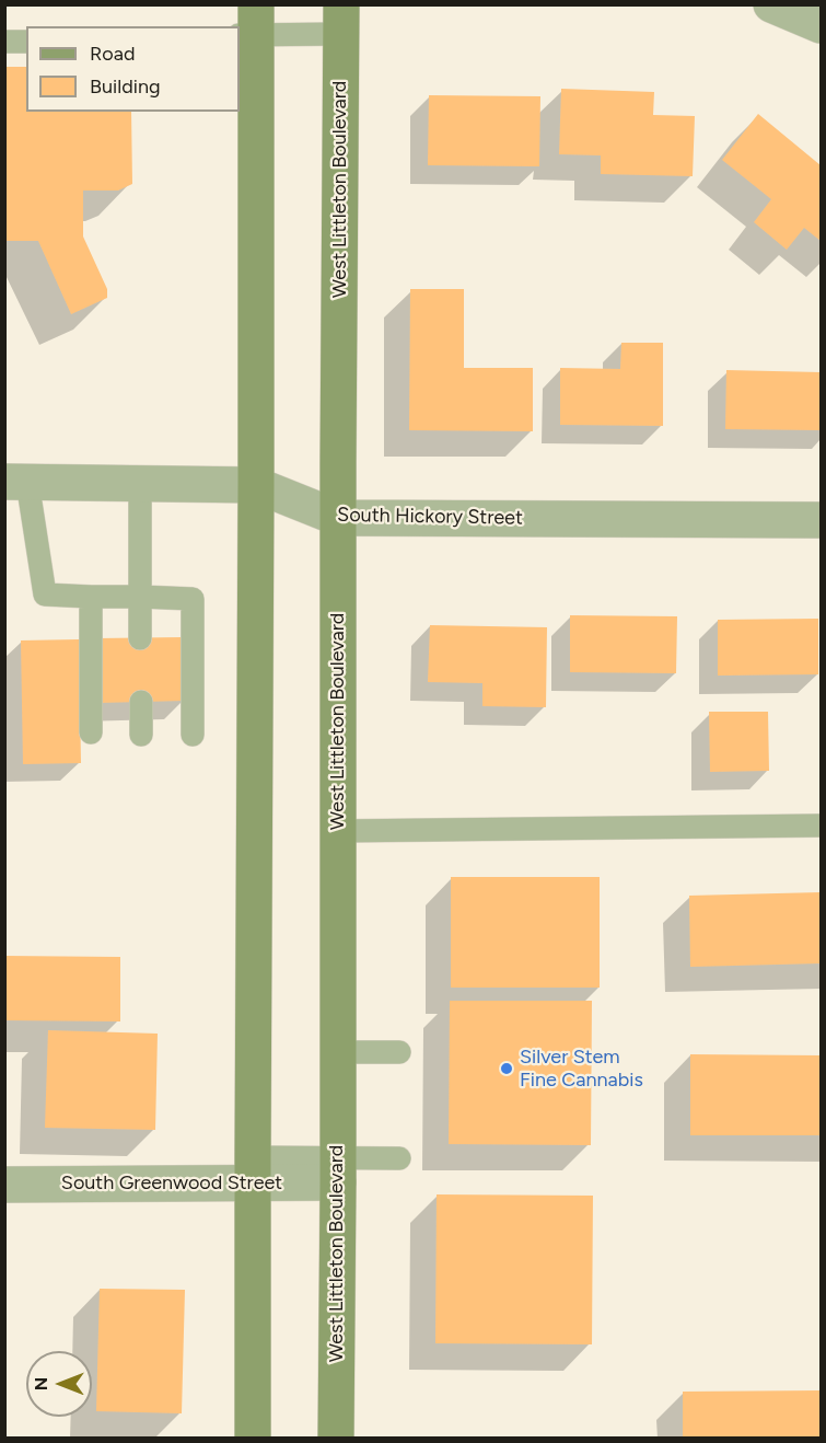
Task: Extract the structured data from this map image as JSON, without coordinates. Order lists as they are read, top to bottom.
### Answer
{
  "streets": {
    "main road": ["West Littleton Boulevard"],
    "street": ["South Hickory Street", "South Greenwood Street"]
  },
  "crossings": [
    ["West Littleton Boulevard", "South Hickory Street"],
    ["West Littleton Boulevard", "South Greenwood Street"]
  ],
  "places": ["Silver Stem Fine Cannabis"],
  "legend": ["Road", "Building"],
  "north": "left"
}
